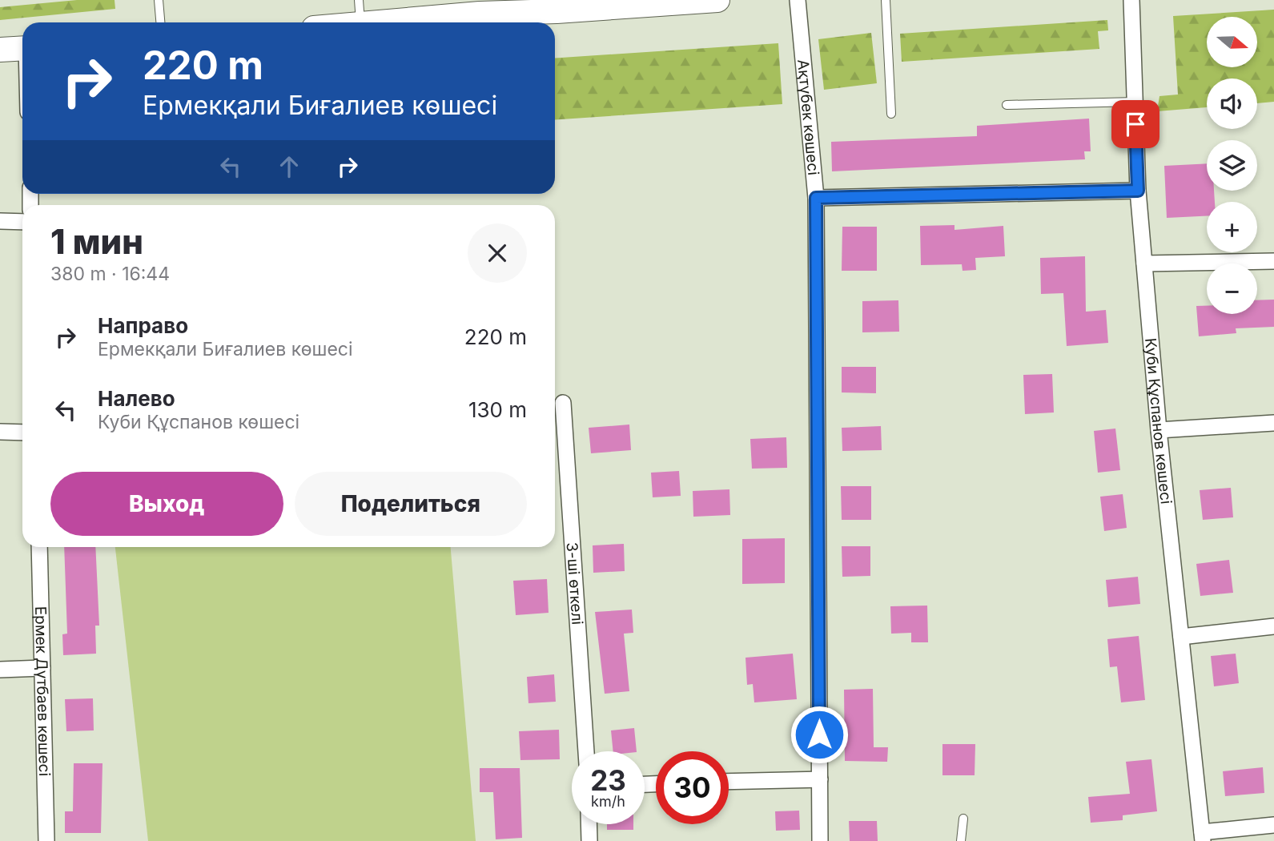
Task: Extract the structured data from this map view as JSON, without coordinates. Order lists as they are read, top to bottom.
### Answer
{
  "streets": {
    "street": [
      "Ақтүбек көшесi",
      "Куби Құспанов көшесi",
      "3-шi өткелi",
      "Ермек Дүтбаев көшесi"
    ]
  },
  "north": "right",
  "page": {
    "map_buttons": ["+", "−"],
    "turn": ["220 m", "Ермекқали Биғалиев көшесі"],
    "heading": ["1 мин", "380 m · 16:44"],
    "list": [
      {
        "name": "Направо",
        "note": "Ермекқали Биғалиев көшесі",
        "value": "220 m"
      },
      {
        "name": "Налево",
        "note": "Куби Құспанов көшесi",
        "value": "130 m"
      }
    ],
    "buttons": ["Выход", "Поделиться"],
    "speed": "23 km/h",
    "limit": "30"
  }
}
